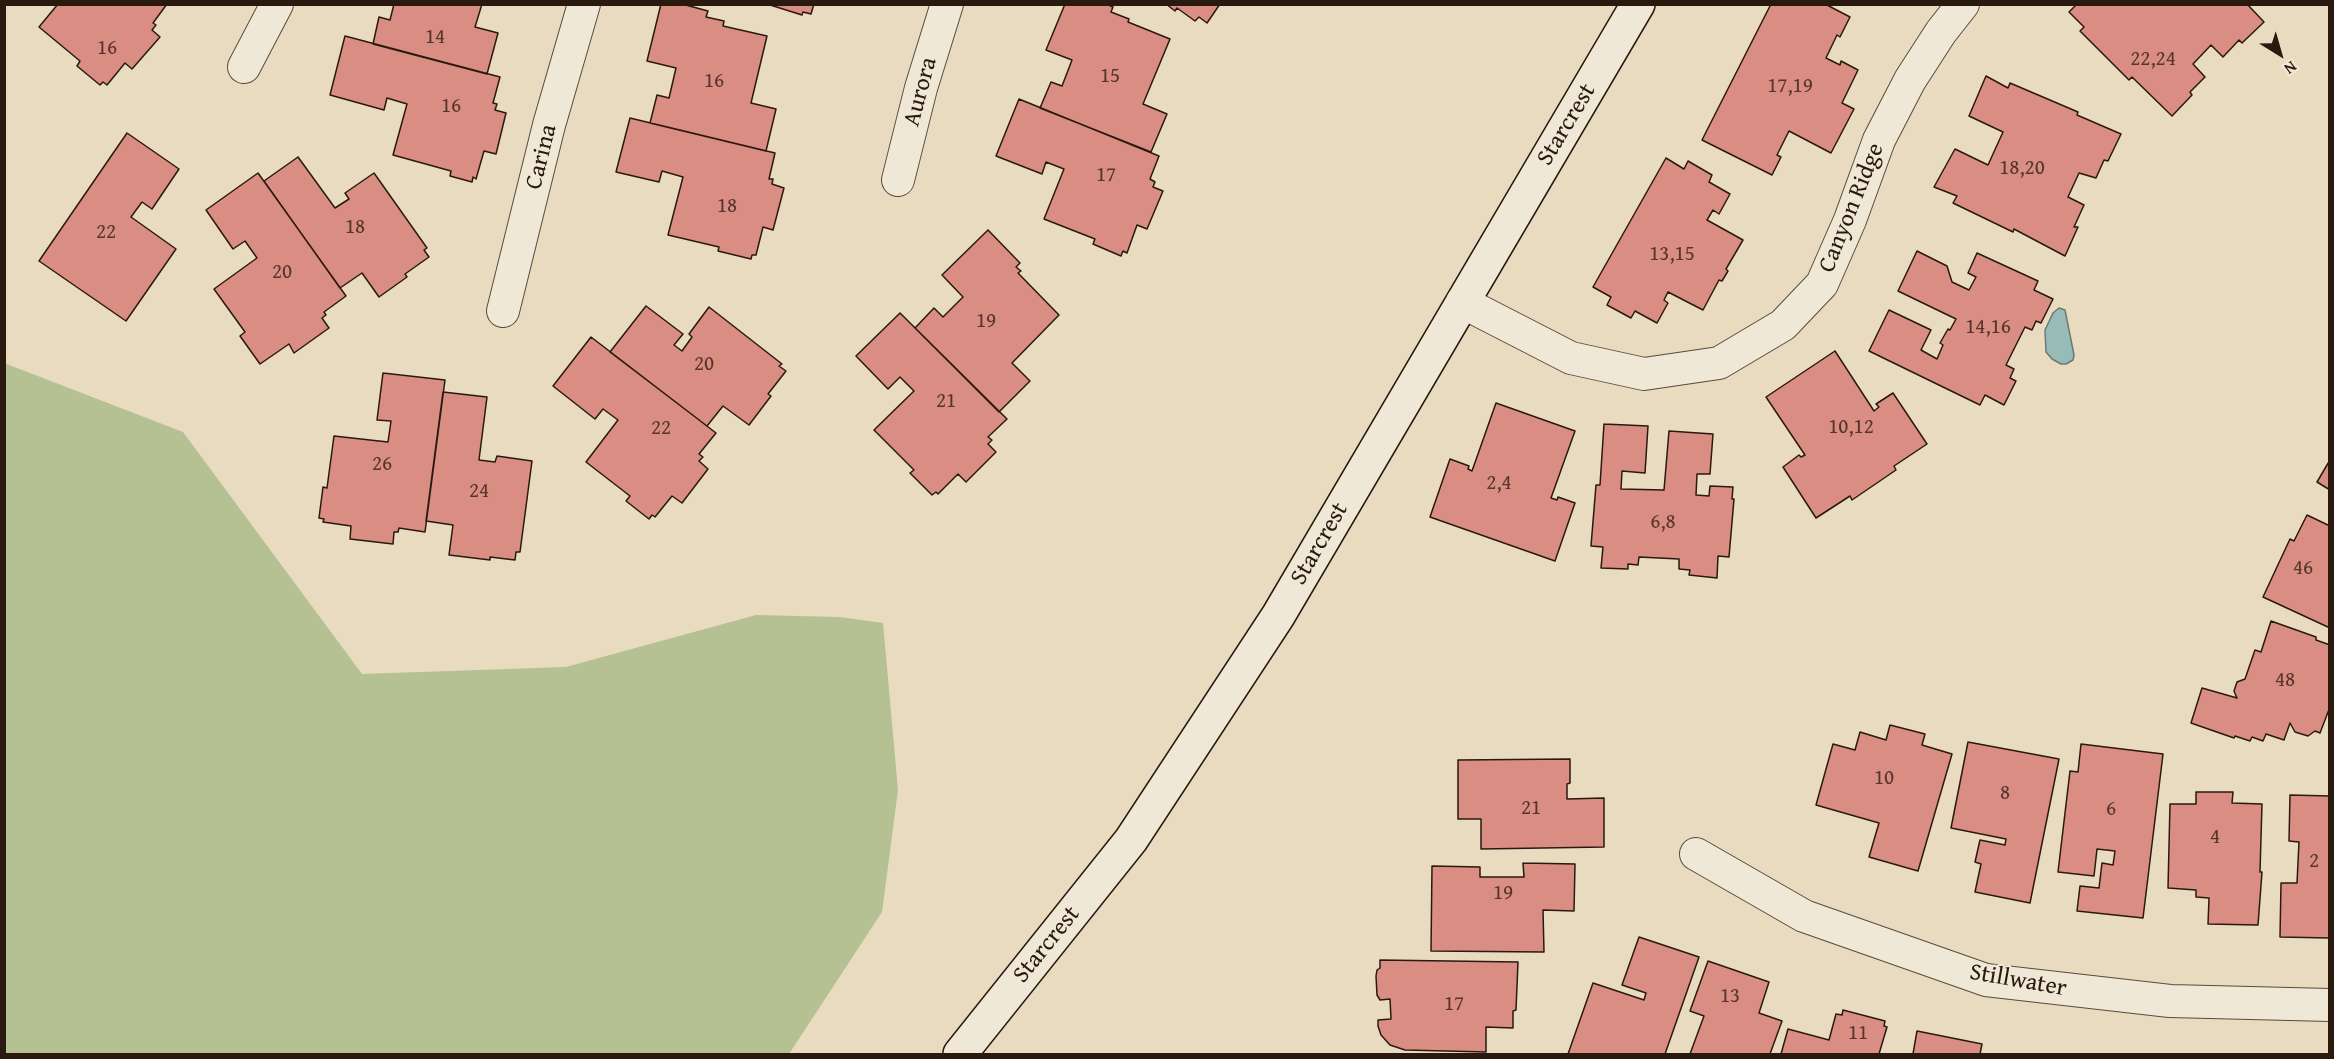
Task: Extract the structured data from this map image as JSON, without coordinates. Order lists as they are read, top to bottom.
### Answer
{
  "streets": {
    "street": [
      "Aurora",
      "Starcrest",
      "Carina",
      "Canyon Ridge",
      "Stillwater"
    ]
  },
  "crossings": [
    ["Starcrest", "Canyon Ridge"]
  ],
  "house_numbers": [
    "14",
    "16",
    "22,24",
    "15",
    "16",
    "17,19",
    "16",
    "18,20",
    "17",
    "18",
    "18",
    "22",
    "13,15",
    "20",
    "19",
    "14,16",
    "20",
    "21",
    "10,12",
    "22",
    "26",
    "2,4",
    "24",
    "6,8",
    "46",
    "48",
    "10",
    "8",
    "21",
    "6",
    "4",
    "2",
    "19",
    "13",
    "17",
    "11"
  ],
  "north": "bottom right"
}
